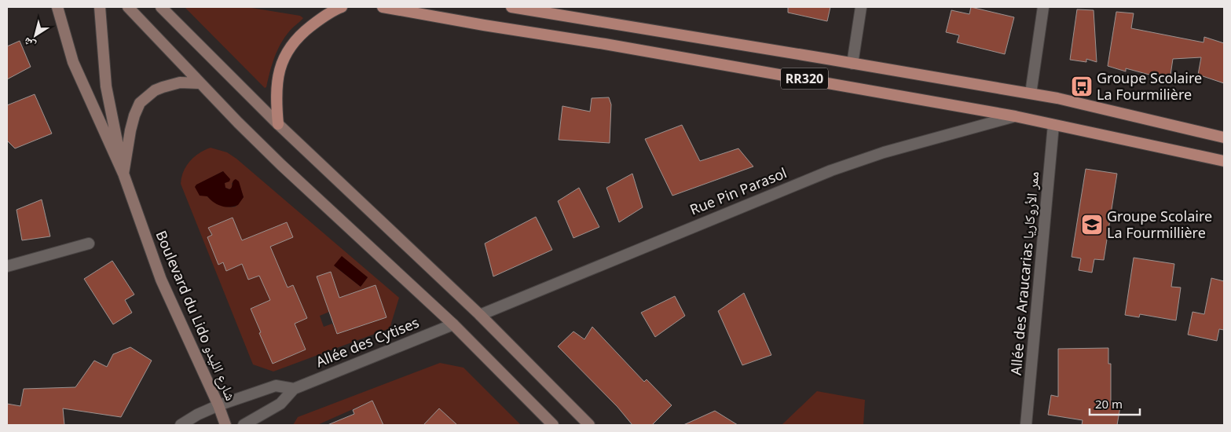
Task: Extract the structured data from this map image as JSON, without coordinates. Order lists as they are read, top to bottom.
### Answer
{
  "streets": {
    "main road": ["RR320", "Boulevard du Lido شارع الليدو"],
    "street": ["Rue Pin Parasol", "Allée des Araucarias ممر الأروكاريا", "Allée des Cytises"]
  },
  "crossings": [
    ["RR320", "Rue Pin Parasol"],
    ["RR320", "Allée des Araucarias ممر الأروكاريا"]
  ],
  "places": {
    "bus stop": ["Groupe Scolaire La Fourmilière"],
    "school or university": ["Groupe Scolaire La Fourmillière"]
  },
  "scale_bar": "20 m",
  "north": "bottom left"
}
